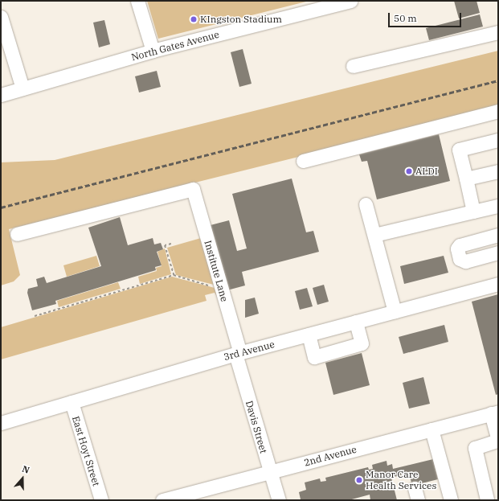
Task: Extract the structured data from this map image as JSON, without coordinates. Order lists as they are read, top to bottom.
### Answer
{
  "streets": {
    "street": [
      "North Gates Avenue",
      "Institute Lane",
      "3rd Avenue",
      "Davis Street",
      "East Hoyt Street",
      "2nd Avenue"
    ]
  },
  "crossings": [
    ["Institute Lane", "3rd Avenue"],
    ["Institute Lane", "Davis Street"],
    ["3rd Avenue", "Davis Street"],
    ["3rd Avenue", "East Hoyt Street"],
    ["Davis Street", "2nd Avenue"]
  ],
  "places": ["KIngston Stadium", "ALDI", "Manor Care Health Services"],
  "scale_bar": "50 m",
  "north": "top"
}
